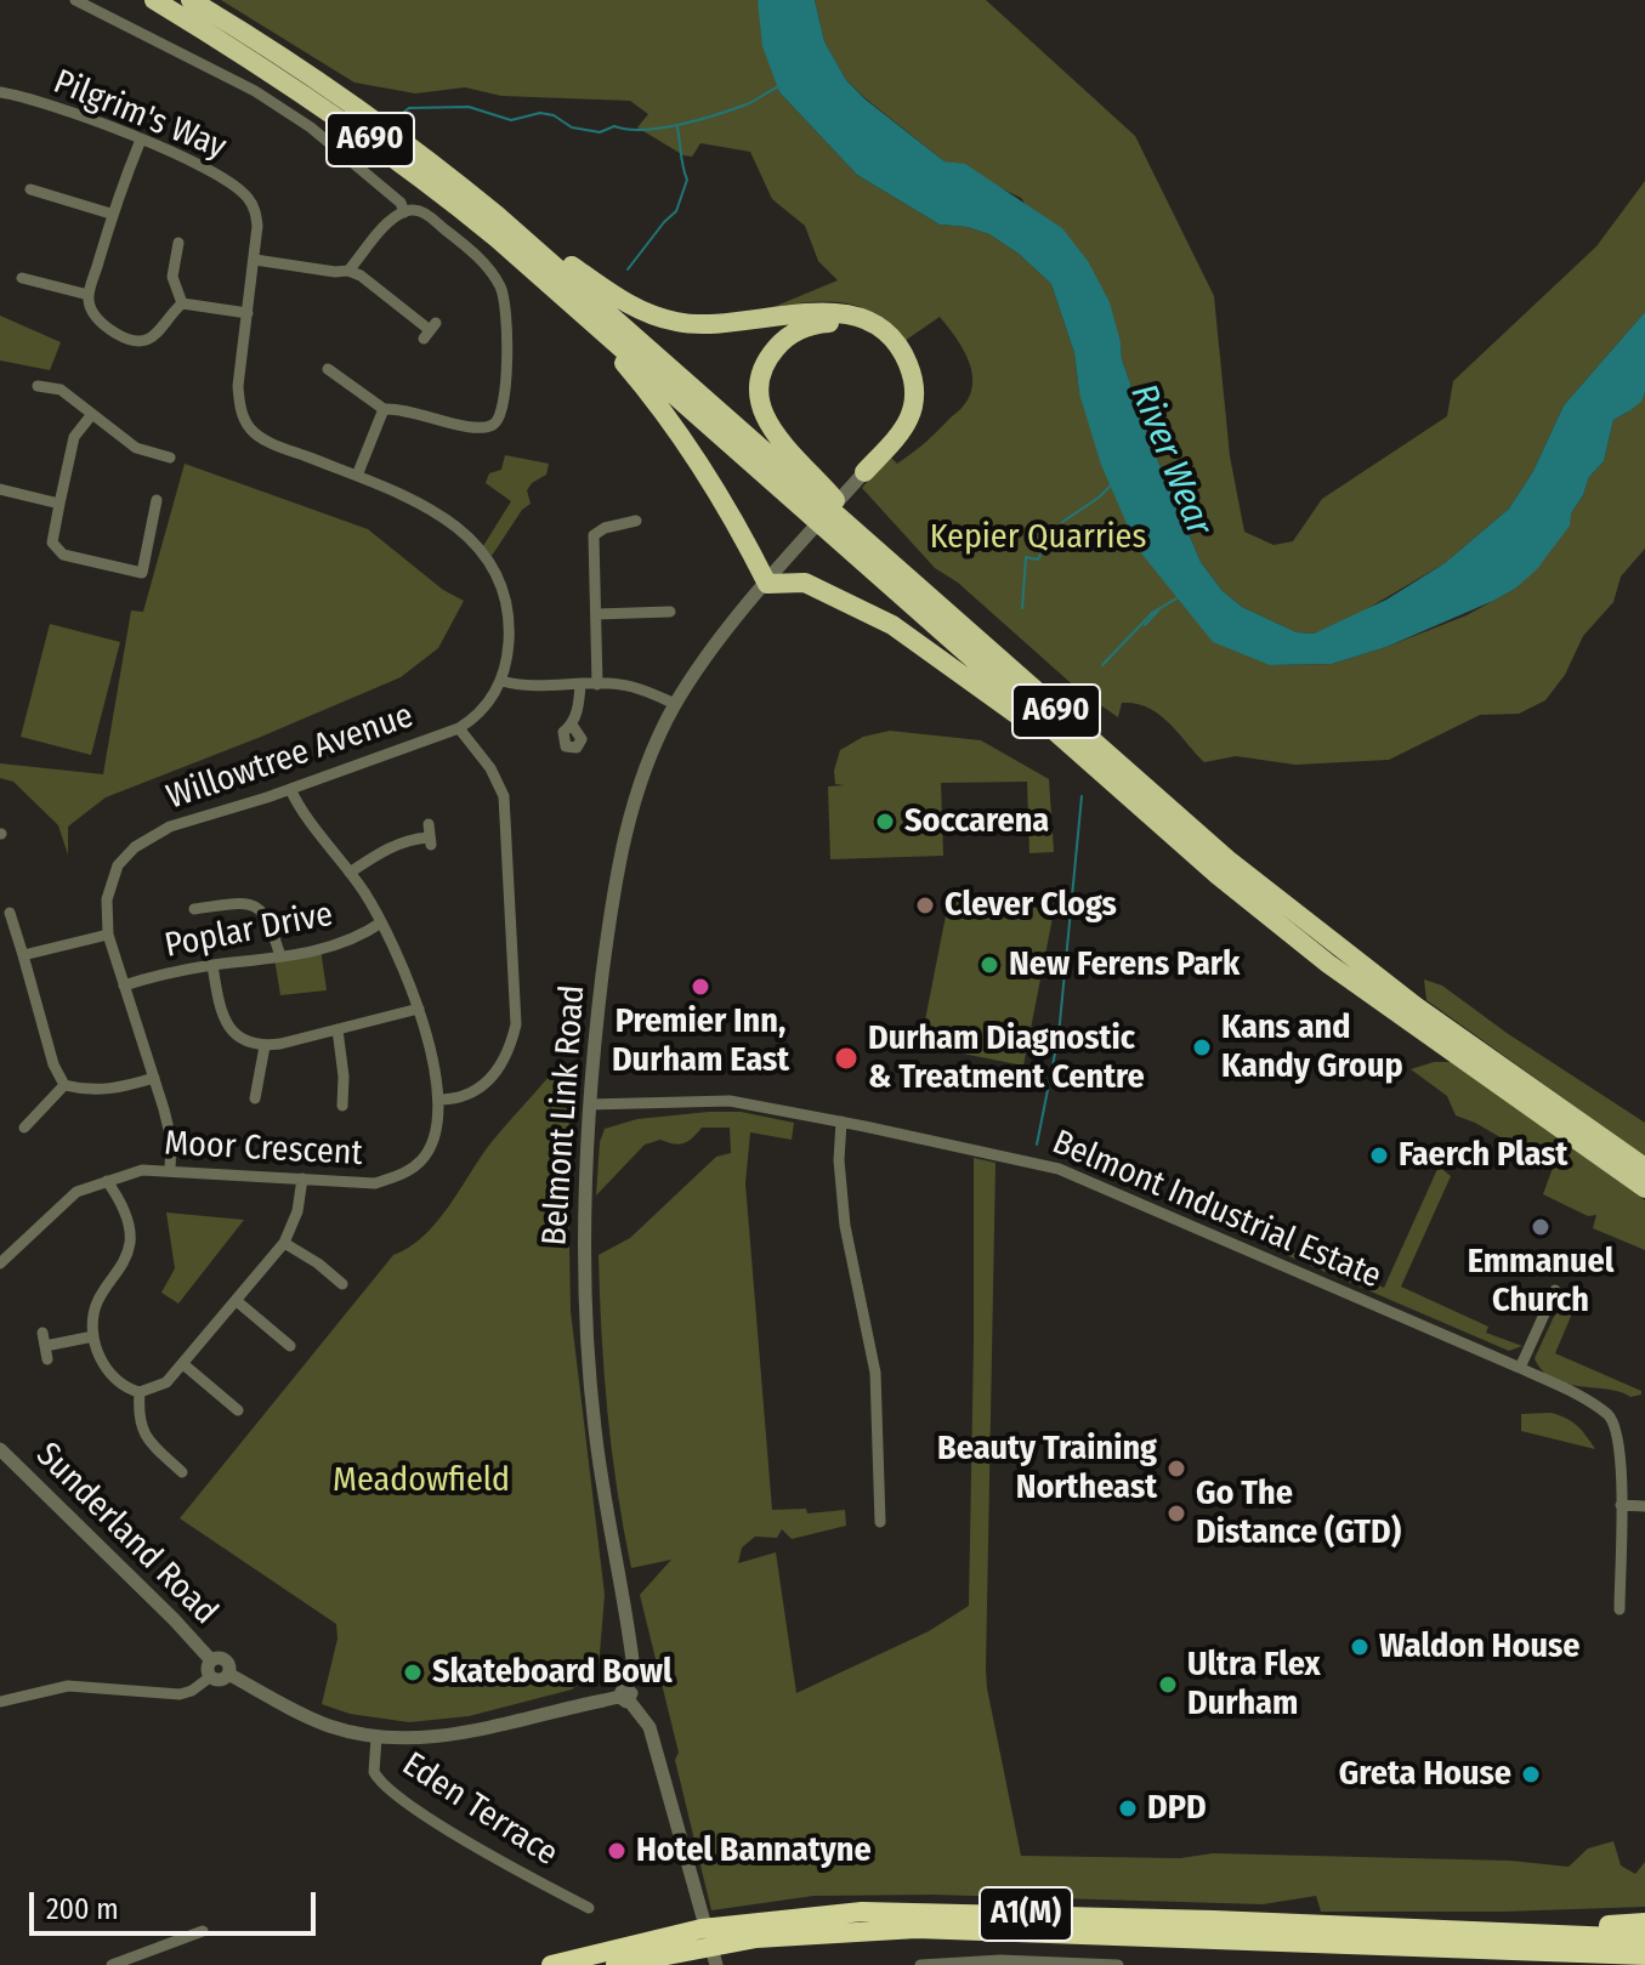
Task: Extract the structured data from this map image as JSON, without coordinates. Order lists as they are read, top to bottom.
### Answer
{
  "streets": {
    "highway": ["A690", "A1(M)"],
    "street": [
      "Pilgrim's Way",
      "Willowtree Avenue",
      "Poplar Drive",
      "Belmont Link Road",
      "Moor Crescent",
      "Belmont Industrial Estate",
      "Sunderland Road",
      "Eden Terrace"
    ]
  },
  "crossings": [
    ["Pilgrim's Way", "Willowtree Avenue"],
    ["Willowtree Avenue", "Poplar Drive"],
    ["Willowtree Avenue", "Moor Crescent"],
    ["Poplar Drive", "Moor Crescent"],
    ["Belmont Link Road", "Belmont Industrial Estate"]
  ],
  "water": ["River Wear"],
  "parks": ["Kepier Quarries", "Meadowfield"],
  "places": [
    "Soccarena",
    "Clever Clogs",
    "New Ferens Park",
    "Premier Inn, Durham East",
    "Kans and Kandy Group",
    "Durham Diagnostic & Treatment Centre",
    "Faerch Plast",
    "Emmanuel Church",
    "Beauty Training Northeast",
    "Go The Distance (GTD)",
    "Waldon House",
    "Skateboard Bowl",
    "Ultra Flex Durham",
    "Greta House",
    "DPD",
    "Hotel Bannatyne"
  ],
  "scale_bar": "200 m"
}
